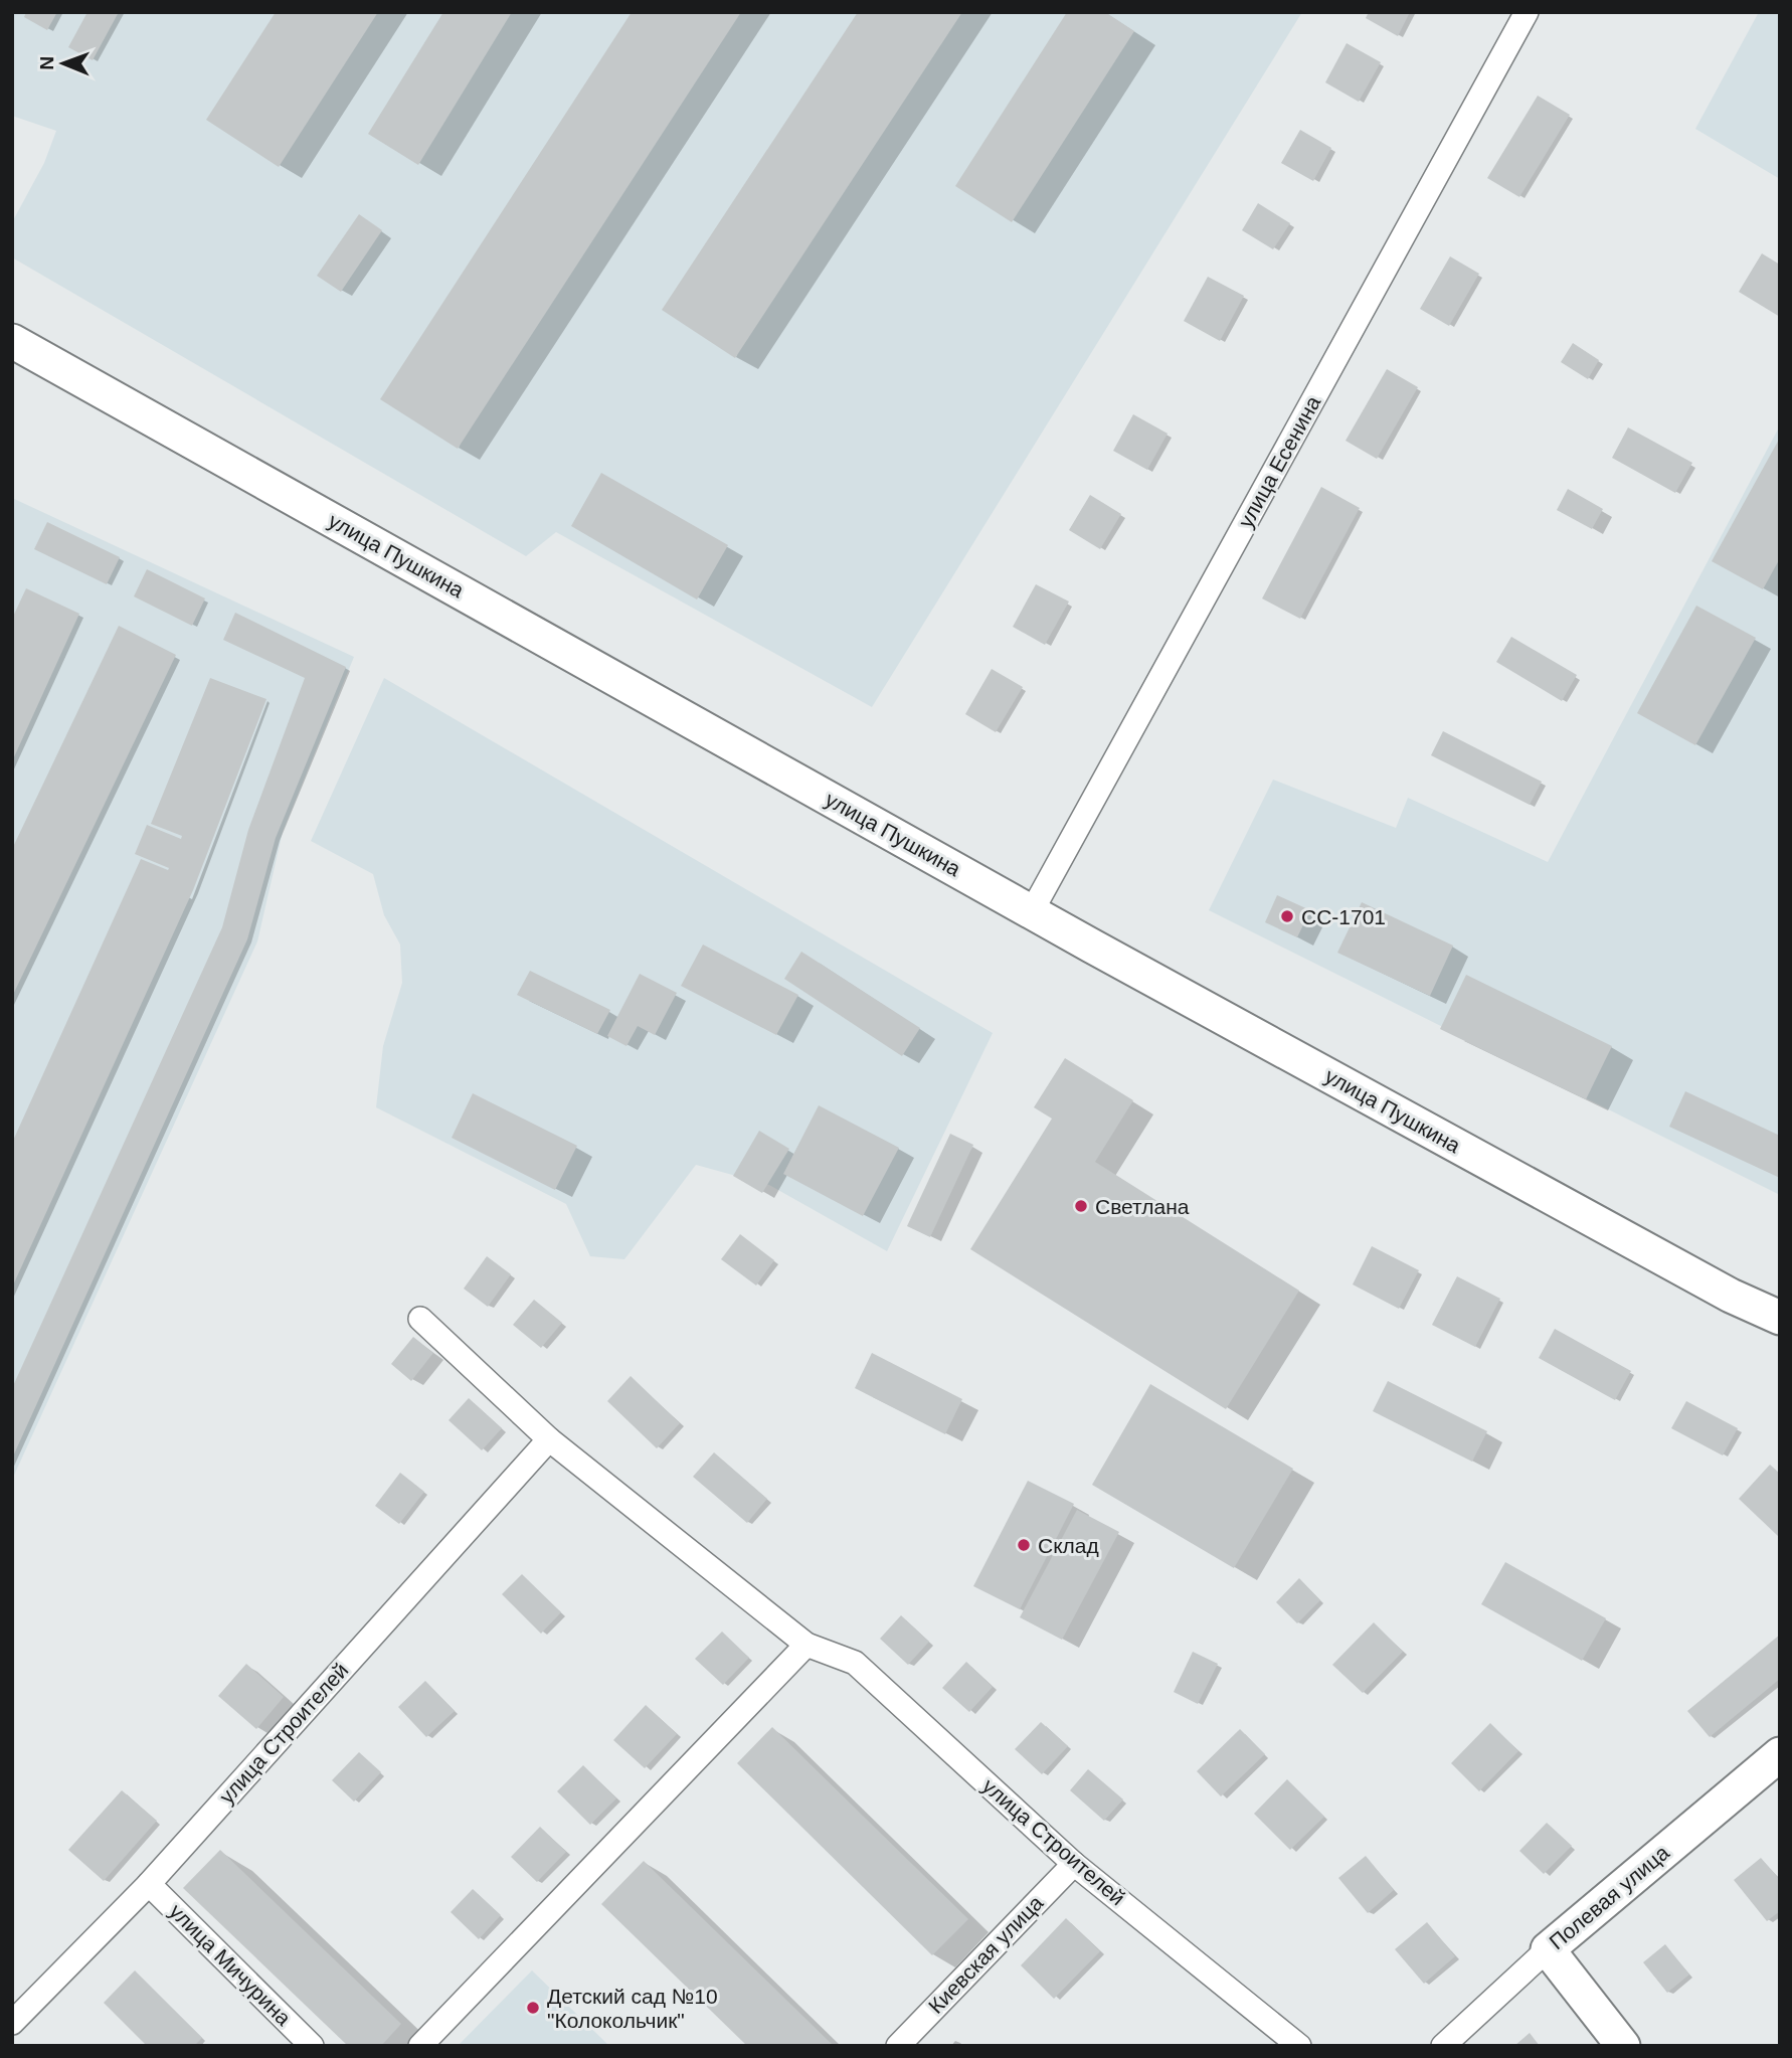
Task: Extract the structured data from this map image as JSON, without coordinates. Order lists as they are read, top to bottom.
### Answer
{
  "streets": {
    "main road": ["улица Пушкина", "Полевая улица"],
    "street": [
      "улица Есенина",
      "улица Строителей",
      "Киевская улица",
      "улица Мичурина"
    ]
  },
  "crossings": [
    ["улица Есенина", "улица Пушкина"],
    ["улица Строителей", "Киевская улица"],
    ["улица Строителей", "улица Мичурина"]
  ],
  "places": [
    "СС-1701",
    "Светлана",
    "Склад",
    "Детский сад №10 \"Колокольчик\""
  ],
  "north": "left"
}
